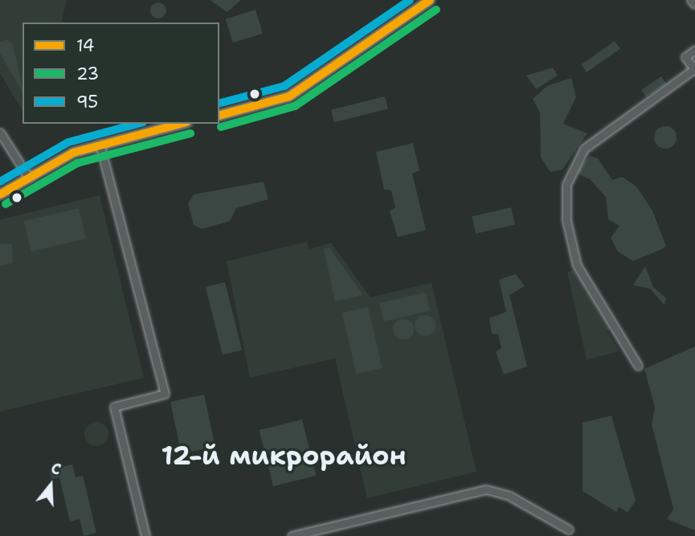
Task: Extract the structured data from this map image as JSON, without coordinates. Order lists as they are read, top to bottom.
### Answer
{
  "districts": ["12-й микрорайон"],
  "lines": ["transit line 14", "transit line 95", "transit line 23"],
  "legend": ["14", "23", "95"],
  "north": "top"
}
